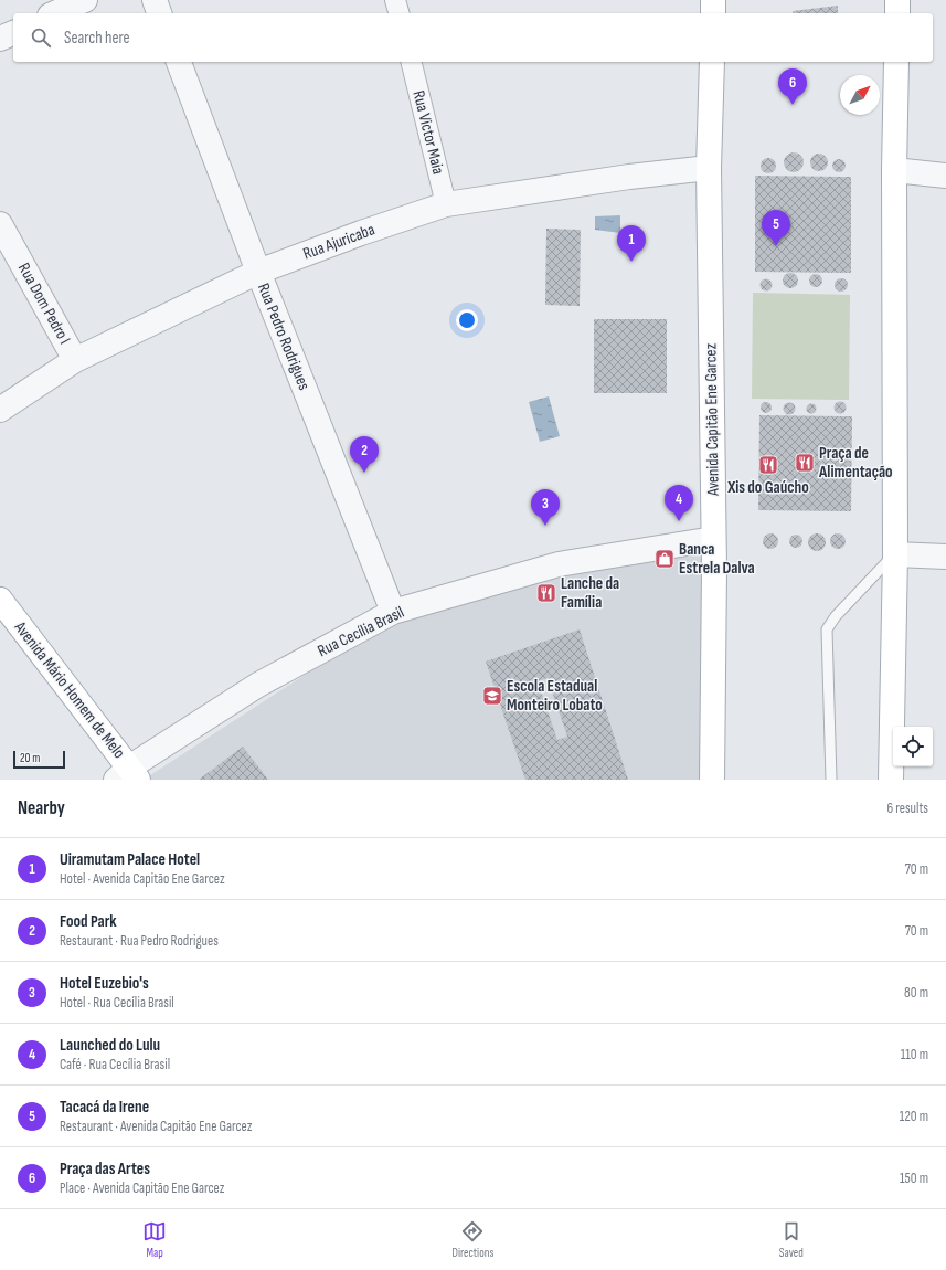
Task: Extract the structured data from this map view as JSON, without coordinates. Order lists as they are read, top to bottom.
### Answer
{
  "streets": {
    "main road": ["Avenida Capitão Ene Garcez", "Avenida Mário Homem de Melo"],
    "street": [
      "Rua Victor Maia",
      "Rua Ajuricaba",
      "Rua Dom Pedro I",
      "Rua Pedro Rodrigues",
      "Rua Cecília Brasil"
    ]
  },
  "crossings": [
    ["Rua Victor Maia", "Rua Ajuricaba"],
    ["Rua Ajuricaba", "Rua Dom Pedro I"],
    ["Rua Ajuricaba", "Rua Pedro Rodrigues"],
    ["Rua Ajuricaba", "Avenida Capitão Ene Garcez"],
    ["Rua Pedro Rodrigues", "Rua Cecília Brasil"],
    ["Avenida Capitão Ene Garcez", "Rua Cecília Brasil"],
    ["Rua Cecília Brasil", "Avenida Mário Homem de Melo"]
  ],
  "places": {
    "restaurant": ["Praça de Alimentação", "Xis do Gaúcho", "Lanche da Família"],
    "shop": ["Banca Estrela Dalva"],
    "school or university": ["Escola Estadual Monteiro Lobato"]
  },
  "scale_bar": "20 m",
  "north": "top right",
  "page": {
    "search": "Search here",
    "pins": [
      "6",
      "5",
      "1",
      "2",
      "4",
      "3"
    ],
    "scale": "20 m",
    "heading": ["Nearby", "6 results"],
    "list": [
      {
        "mark": "1",
        "name": "Uiramutam Palace Hotel",
        "note": "Hotel · Avenida Capitão Ene Garcez",
        "value": "70 m"
      },
      {
        "mark": "2",
        "name": "Food Park",
        "note": "Restaurant · Rua Pedro Rodrigues",
        "value": "70 m"
      },
      {
        "mark": "3",
        "name": "Hotel Euzebio's",
        "note": "Hotel · Rua Cecília Brasil",
        "value": "80 m"
      },
      {
        "mark": "4",
        "name": "Launched do Lulu",
        "note": "Café · Rua Cecília Brasil",
        "value": "110 m"
      },
      {
        "mark": "5",
        "name": "Tacacá da Irene",
        "note": "Restaurant · Avenida Capitão Ene Garcez",
        "value": "120 m"
      },
      {
        "mark": "6",
        "name": "Praça das Artes",
        "note": "Place · Avenida Capitão Ene Garcez",
        "value": "150 m"
      }
    ],
    "nav": ["Map", "Directions", "Saved"]
  }
}
